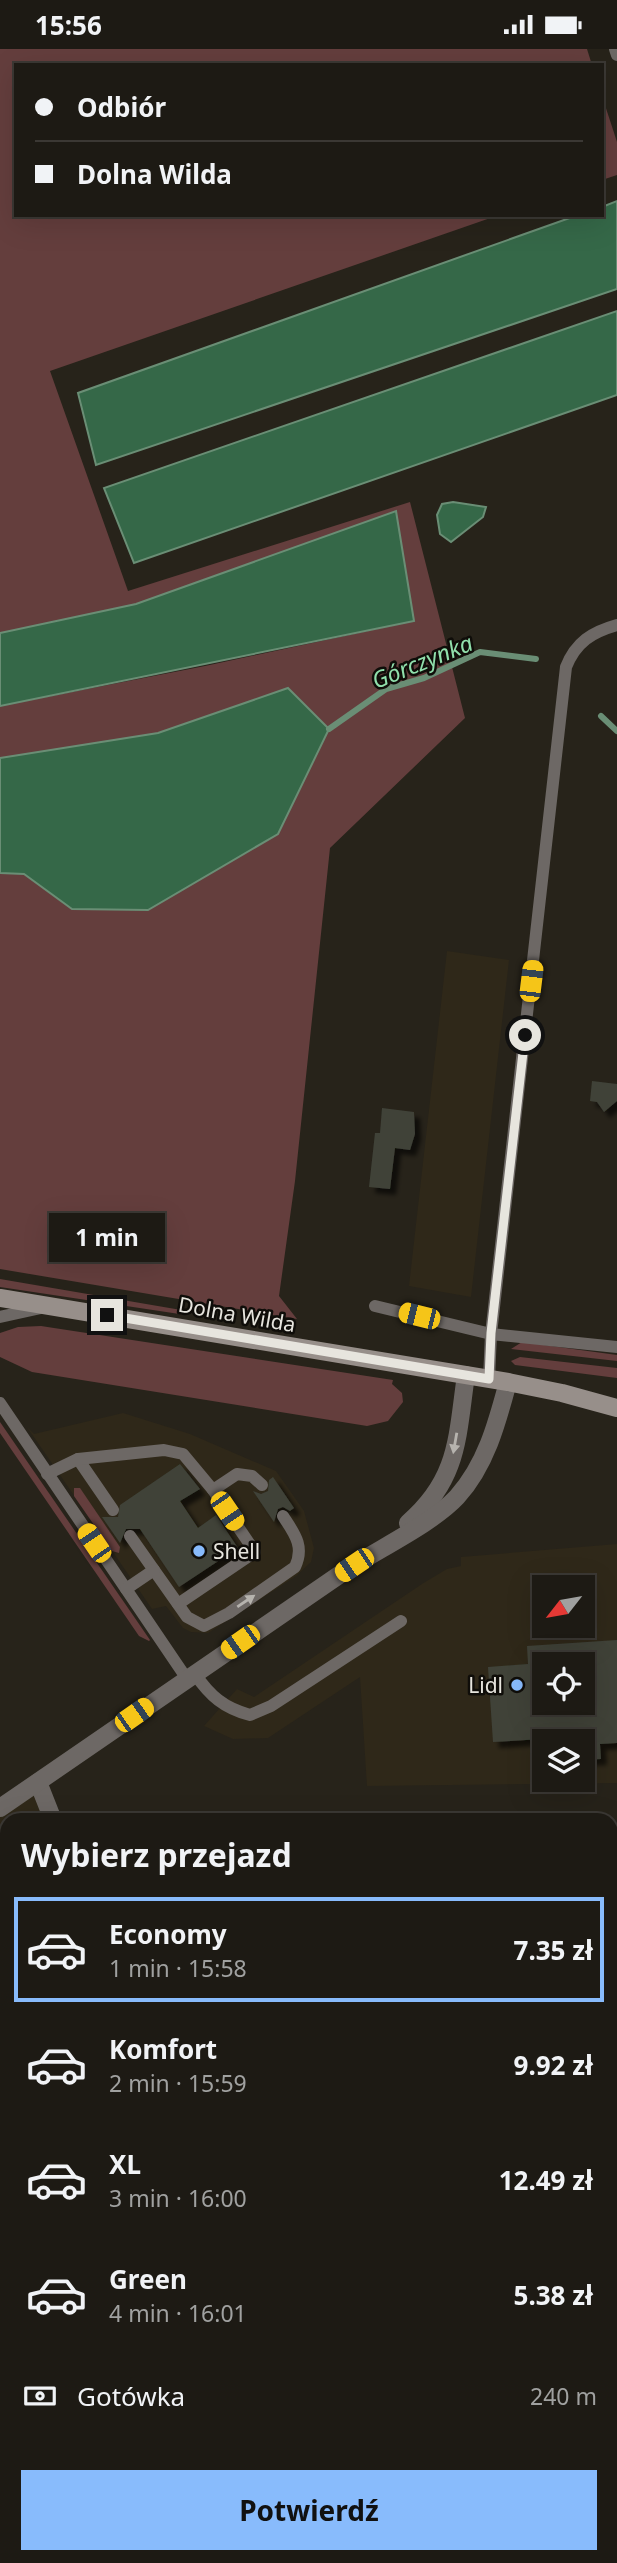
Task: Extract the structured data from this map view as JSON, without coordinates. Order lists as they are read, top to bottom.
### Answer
{
  "streets": {
    "main road": ["Dolna Wilda"]
  },
  "water": ["Górczynka"],
  "places": ["Shell", "Lidl"],
  "north": "bottom left",
  "page": {
    "status": "15:56",
    "banner": ["Odbiór", "Dolna Wilda"],
    "bubble": "1 min",
    "heading": "Wybierz przejazd",
    "list": [
      {
        "name": "Economy",
        "note": "1 min · 15:58",
        "value": "7.35 zł"
      },
      {
        "name": "Komfort",
        "note": "2 min · 15:59",
        "value": "9.92 zł"
      },
      {
        "name": "XL",
        "note": "3 min · 16:00",
        "value": "12.49 zł"
      },
      {
        "name": "Green",
        "note": "4 min · 16:01",
        "value": "5.38 zł"
      }
    ],
    "pay": ["Gotówka", "240 m"],
    "buttons": "Potwierdź"
  }
}
